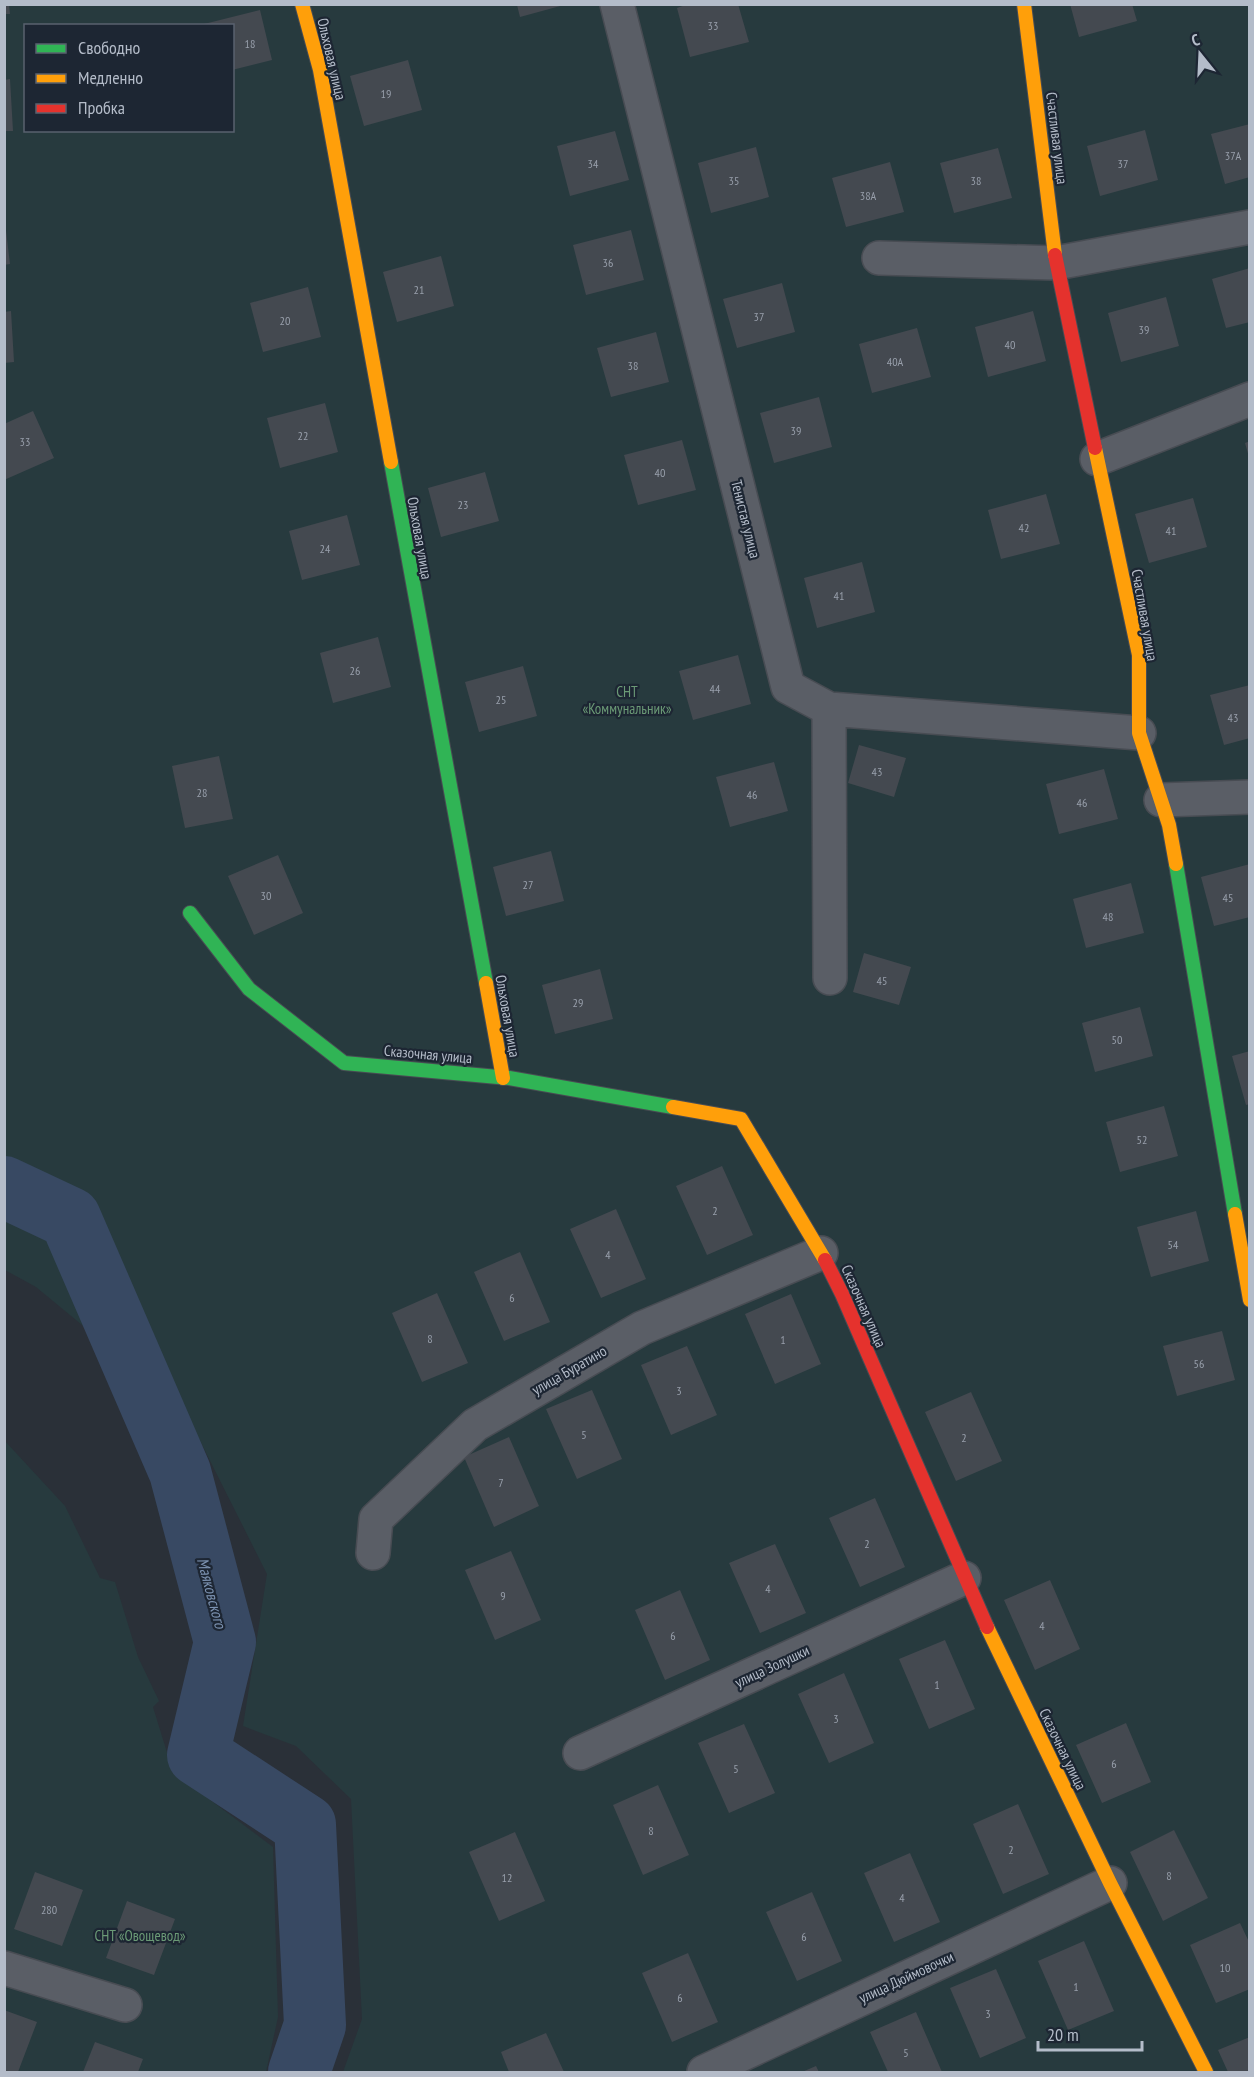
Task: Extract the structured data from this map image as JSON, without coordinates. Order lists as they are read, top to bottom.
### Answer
{
  "streets": {
    "street": [
      "Ольховая улица",
      "Счастливая улица",
      "Тенистая улица",
      "Сказочная улица",
      "улица Буратино",
      "улица Золушки",
      "улица Дюймовочки"
    ]
  },
  "crossings": [
    ["Ольховая улица", "Сказочная улица"],
    ["Счастливая улица", "Тенистая улица"],
    ["Сказочная улица", "улица Буратино"],
    ["Сказочная улица", "улица Золушки"],
    ["Сказочная улица", "улица Дюймовочки"]
  ],
  "water": ["Маяковского"],
  "parks": ["СНТ «Коммунальник»", "СНТ «Овощевод»"],
  "house_numbers": [
    "33",
    "18",
    "19",
    "37А",
    "34",
    "37",
    "35",
    "38",
    "38А",
    "36",
    "21",
    "37",
    "20",
    "39",
    "40",
    "40А",
    "38",
    "39",
    "22",
    "33",
    "40",
    "23",
    "42",
    "41",
    "24",
    "41",
    "26",
    "44",
    "25",
    "43",
    "43",
    "28",
    "46",
    "46",
    "27",
    "30",
    "45",
    "48",
    "45",
    "29",
    "50",
    "52",
    "2",
    "54",
    "4",
    "6",
    "8",
    "1",
    "56",
    "3",
    "5",
    "2",
    "7",
    "2",
    "4",
    "9",
    "4",
    "6",
    "1",
    "3",
    "6",
    "5",
    "8",
    "2",
    "8",
    "12",
    "4",
    "280",
    "6",
    "10",
    "1",
    "6",
    "3",
    "5"
  ],
  "legend": ["Свободно", "Медленно", "Пробка"],
  "scale_bar": "20 m",
  "north": "top"
}
